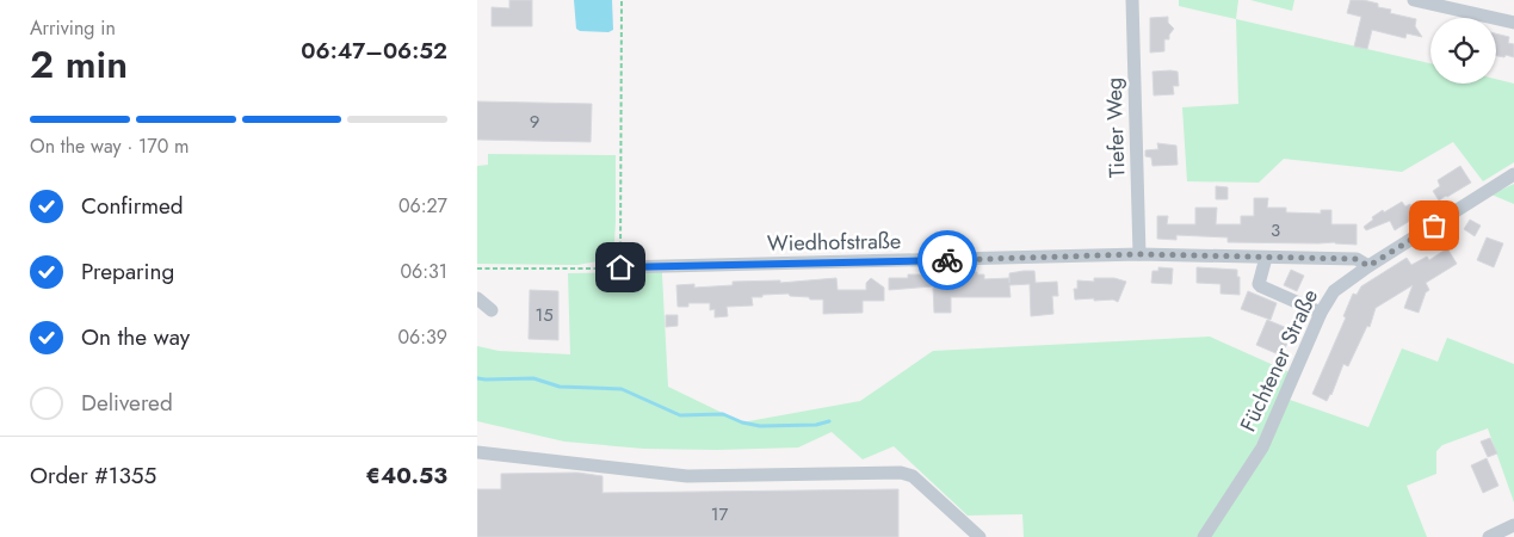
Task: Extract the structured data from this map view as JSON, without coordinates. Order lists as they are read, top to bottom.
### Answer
{
  "streets": {
    "street": ["Tiefer Weg", "Wiedhofstraße", "Füchtener Straße"]
  },
  "crossings": [
    ["Tiefer Weg", "Wiedhofstraße"],
    ["Wiedhofstraße", "Füchtener Straße"]
  ],
  "house_numbers": [
    "9",
    "3",
    "15",
    "17"
  ],
  "page": {
    "heading": ["2 min", "Arriving in", "06:47–06:52"],
    "panel": ["Order #1355", "€40.53"],
    "bar": "On the way · 170 m",
    "list": [
      ["Confirmed", "06:27"],
      ["Preparing", "06:31"],
      ["On the way", "06:39"],
      "Delivered"
    ]
  }
}
